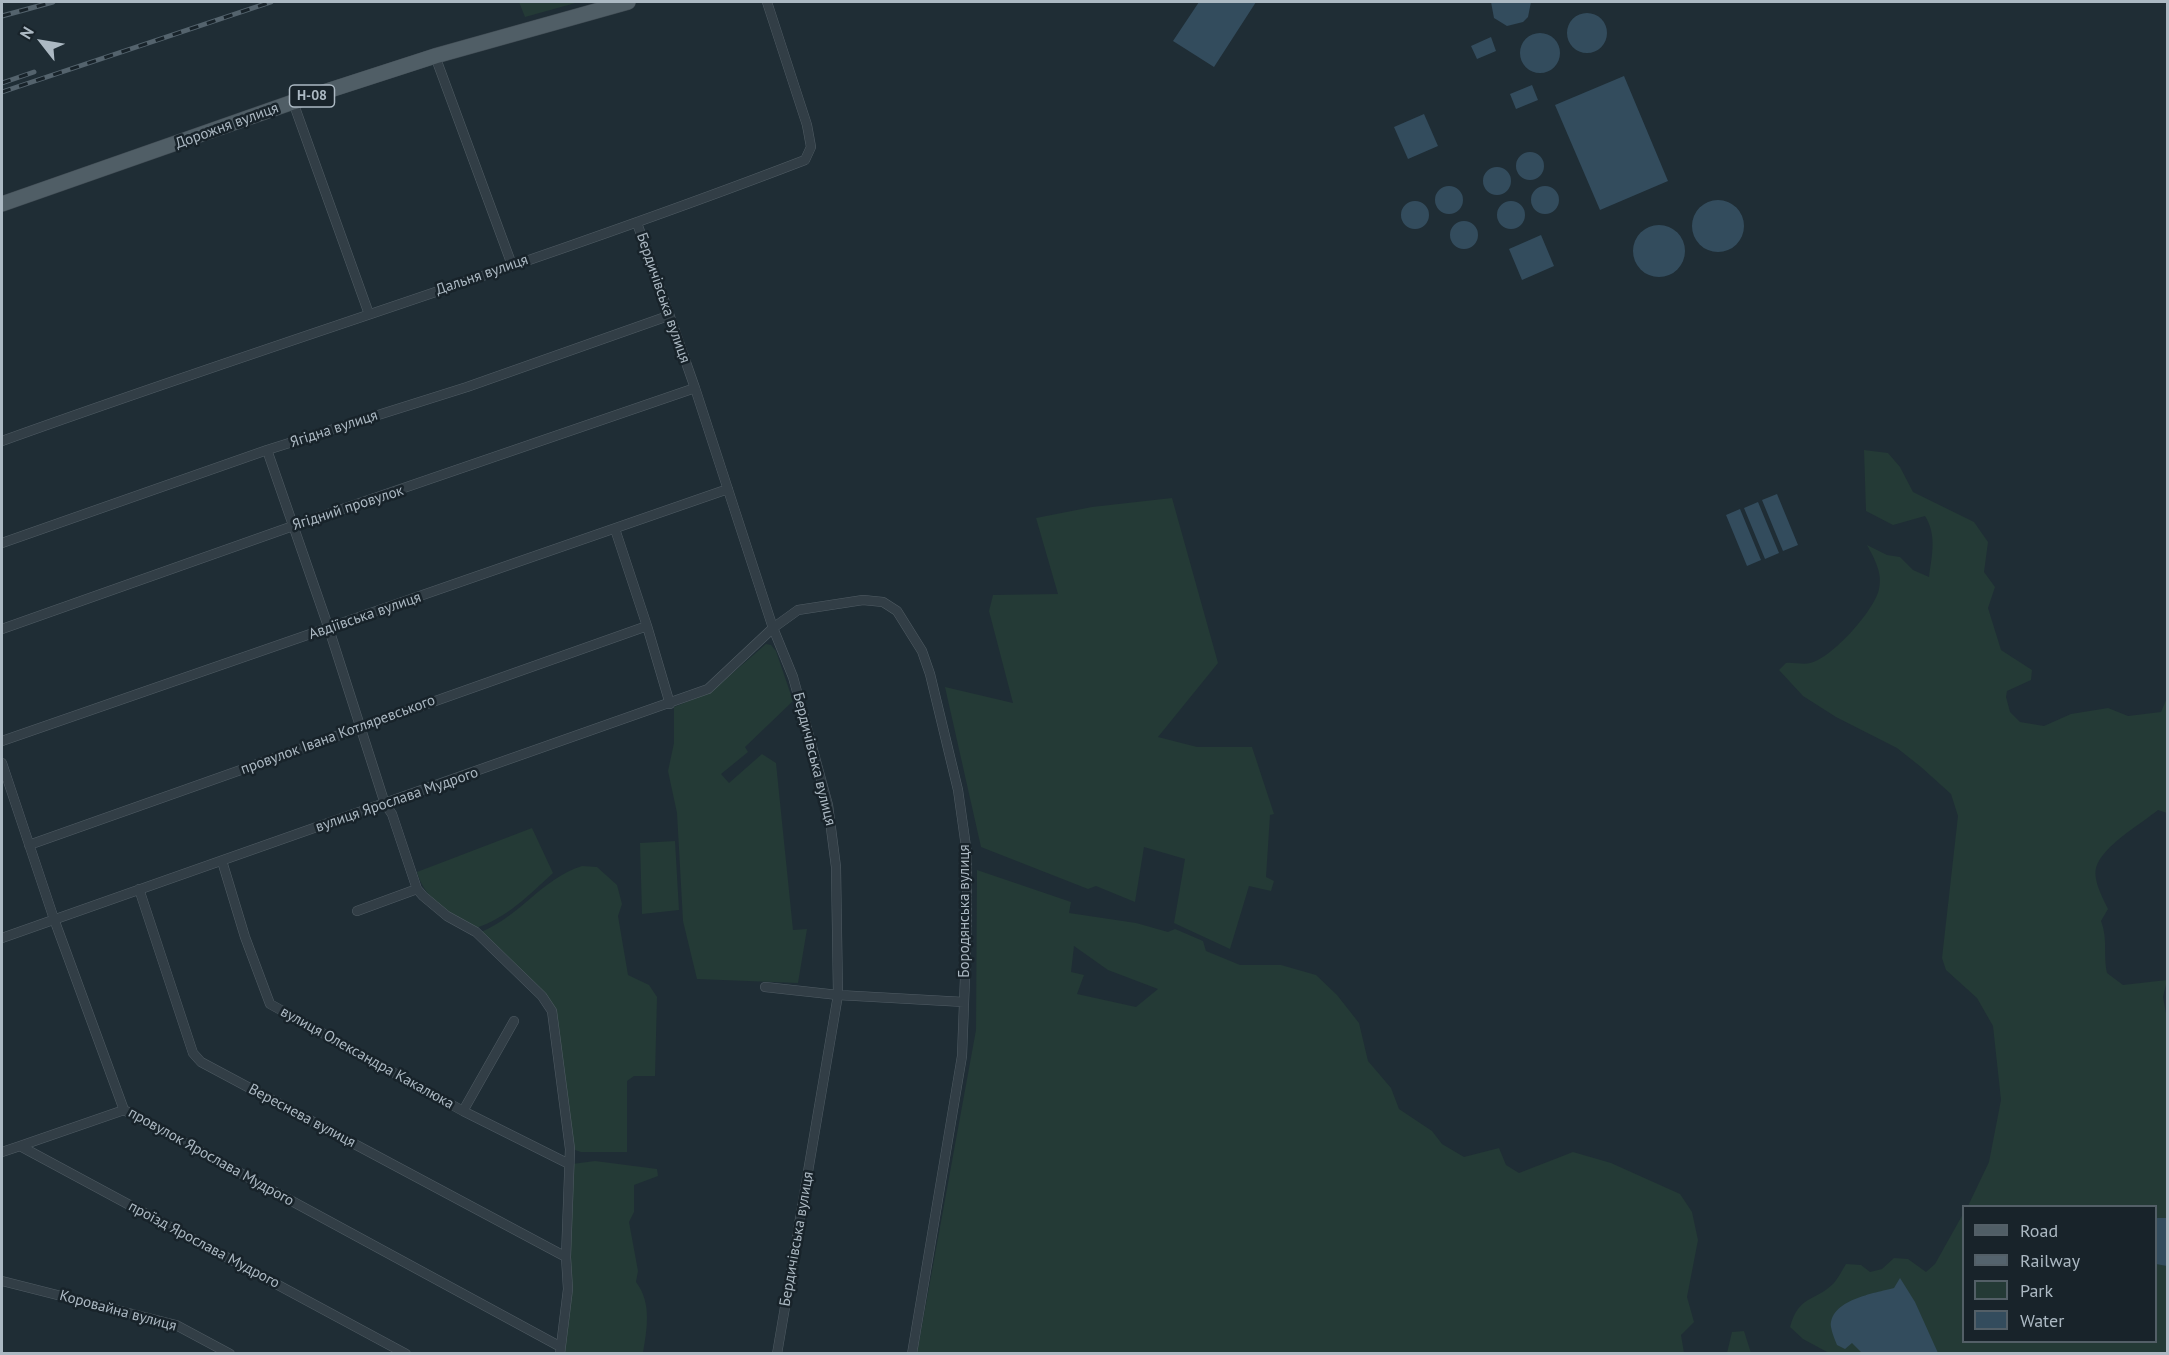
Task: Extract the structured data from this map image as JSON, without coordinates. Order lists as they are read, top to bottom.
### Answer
{
  "streets": {
    "main road": ["Н-08", "Дорожня вулиця"],
    "street": [
      "Дальня вулиця",
      "Бердичівська вулиця",
      "Ягідна вулиця",
      "Ягідний провулок",
      "Авдіївська вулиця",
      "провулок Івана Котляревського",
      "вулиця Ярослава Мудрого",
      "Бородянська вулиця",
      "вулиця Олександра Какалюка",
      "Вереснева вулиця",
      "провулок Ярослава Мудрого",
      "проїзд Ярослава Мудрого",
      "Коровайна вулиця"
    ]
  },
  "crossings": [
    ["Дальня вулиця", "Бердичівська вулиця"],
    ["Бердичівська вулиця", "Ягідна вулиця"],
    ["Бердичівська вулиця", "Ягідний провулок"],
    ["Бердичівська вулиця", "Авдіївська вулиця"],
    ["Бердичівська вулиця", "вулиця Ярослава Мудрого"],
    ["Бердичівська вулиця", "Бородянська вулиця"],
    ["провулок Івана Котляревського", "провулок Ярослава Мудрого"],
    ["вулиця Ярослава Мудрого", "Бородянська вулиця"],
    ["вулиця Ярослава Мудрого", "вулиця Олександра Какалюка"],
    ["вулиця Ярослава Мудрого", "Вереснева вулиця"],
    ["вулиця Ярослава Мудрого", "провулок Ярослава Мудрого"]
  ],
  "legend": [
    "Road",
    "Railway",
    "Park",
    "Water"
  ],
  "north": "top left"
}
